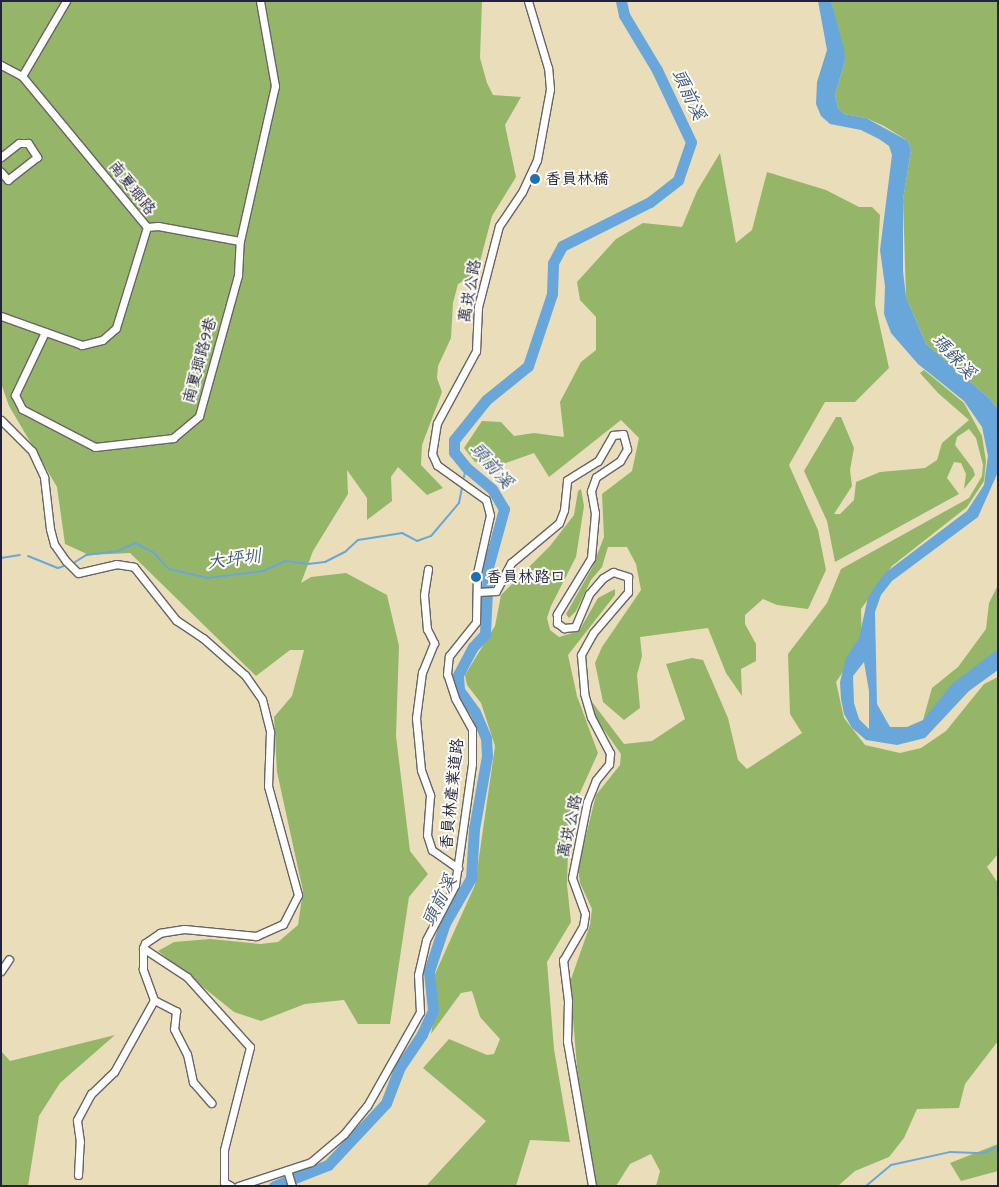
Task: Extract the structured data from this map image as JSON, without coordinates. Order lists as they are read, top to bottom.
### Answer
{
  "streets": {
    "street": [
      "南夏瑯路",
      "萬崁公路",
      "南夏瑯路9巷",
      "香員林產業道路"
    ]
  },
  "crossings": [
    ["南夏瑯路", "南夏瑯路9巷"],
    ["萬崁公路", "香員林產業道路"]
  ],
  "water": ["頭前溪", "瑪鋉溪", "大坪圳"],
  "places": ["香員林橋", "香員林路口"]
}
